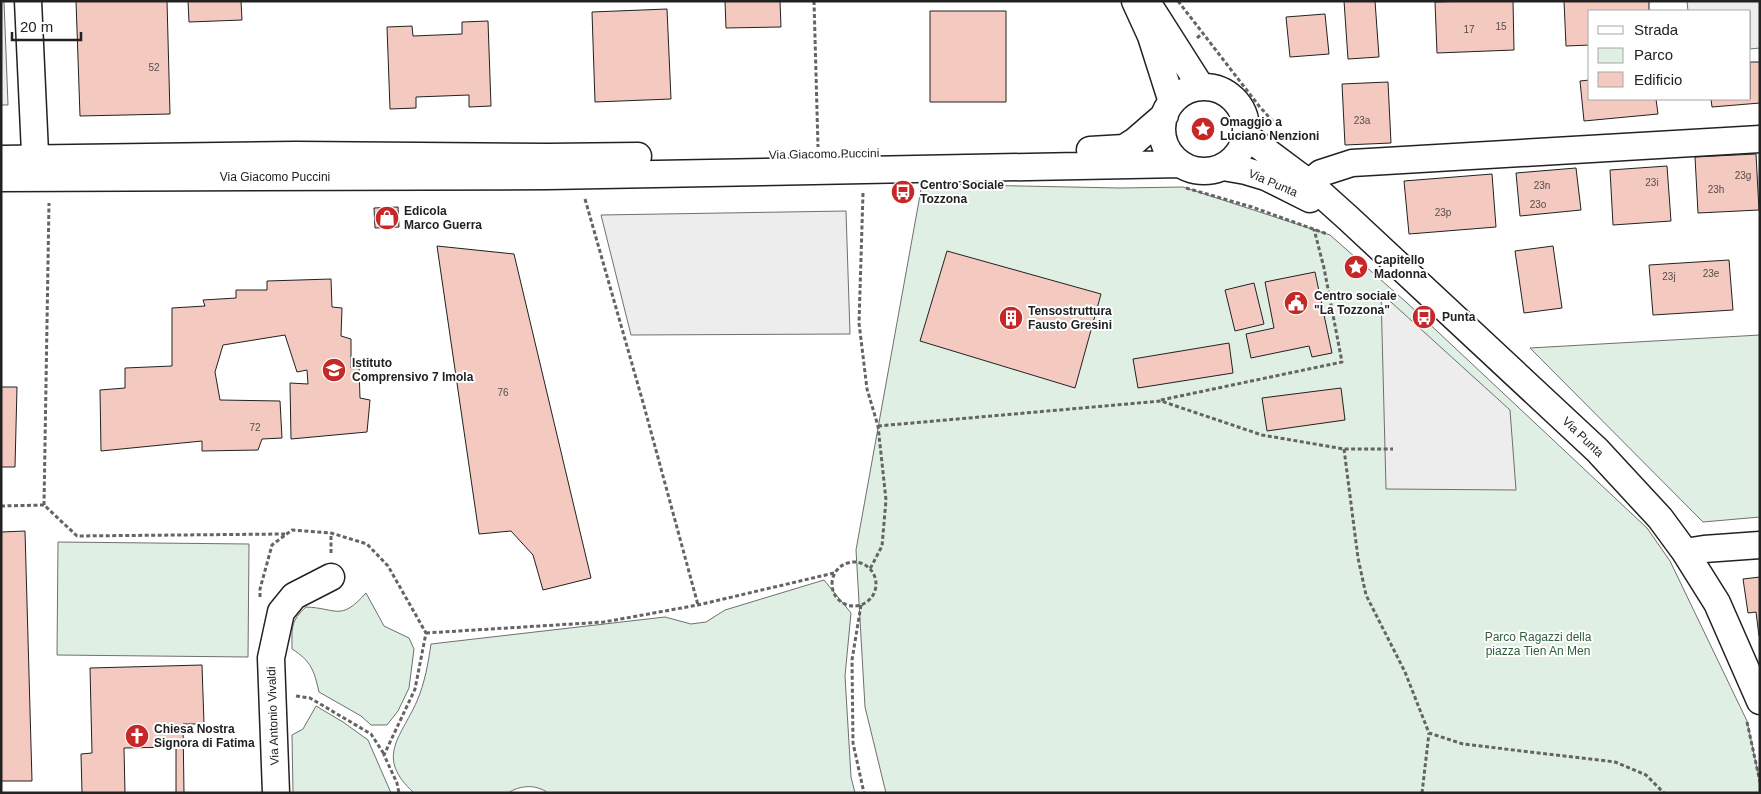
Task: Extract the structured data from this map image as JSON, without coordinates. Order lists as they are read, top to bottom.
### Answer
{
  "streets": {
    "street": ["Via Giacomo Puccini", "Via Punta", "Via Antonio Vivaldi"]
  },
  "crossings": [
    ["Via Giacomo Puccini", "Via Punta"]
  ],
  "parks": ["Parco Ragazzi della piazza Tien An Men"],
  "places": {
    "place": ["Omaggio a Luciano Nenzioni", "Capitello Madonna"],
    "bus stop": ["Centro Sociale Tozzona", "Punta"],
    "shop": ["Edicola Marco Guerra"],
    "public building": ["Centro sociale \"La Tozzona\""],
    "building": ["Tensostruttura Fausto Gresini"],
    "school or university": ["Istituto Comprensivo 7 Imola"],
    "church": ["Chiesa Nostra Signora di Fatima"]
  },
  "house_numbers": [
    "15",
    "17",
    "52",
    "23a",
    "23g",
    "23i",
    "23n",
    "23h",
    "23o",
    "23p",
    "23e",
    "23j",
    "76",
    "72"
  ],
  "legend": ["Strada", "Parco", "Edificio"],
  "scale_bar": "20 m"
}
